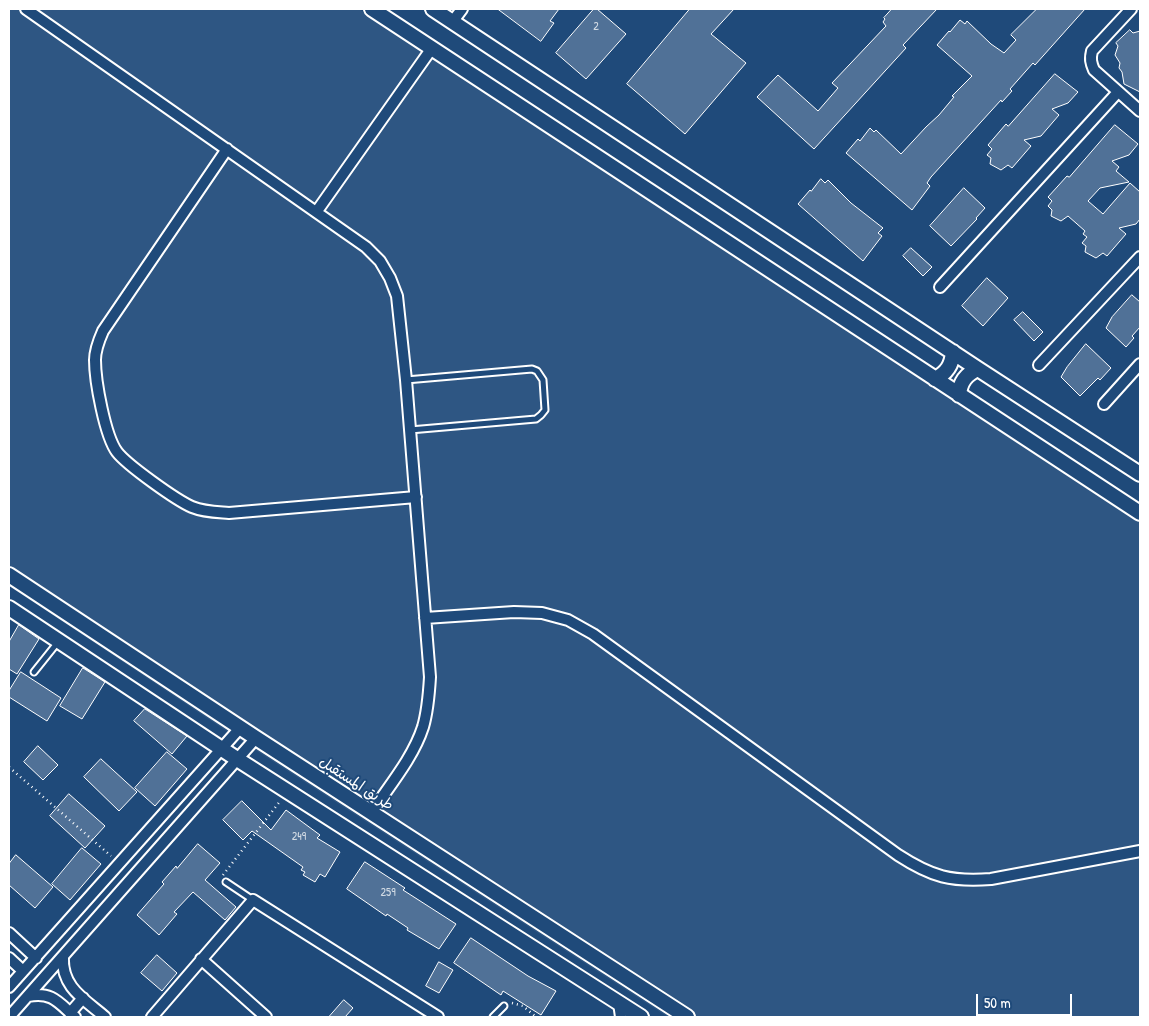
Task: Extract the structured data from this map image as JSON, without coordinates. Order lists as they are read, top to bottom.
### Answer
{
  "streets": {
    "street": ["طريق المستقبل"]
  },
  "house_numbers": ["2", "249", "259"],
  "scale_bar": "50 m"
}
